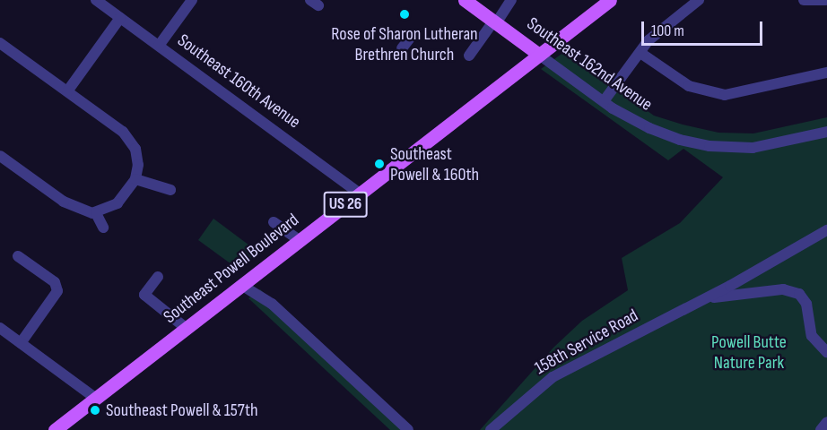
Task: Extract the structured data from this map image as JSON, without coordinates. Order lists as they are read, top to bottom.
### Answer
{
  "streets": {
    "main road": ["Southeast 162nd Avenue", "US 26", "Southeast Powell Boulevard"],
    "street": ["Southeast 160th Avenue", "158th Service Road"]
  },
  "crossings": [
    ["Southeast 162nd Avenue", "Southeast Powell Boulevard"],
    ["Southeast 160th Avenue", "Southeast Powell Boulevard"]
  ],
  "parks": ["Powell Butte Nature Park"],
  "places": ["Rose of Sharon Lutheran Brethren Church", "Southeast Powell & 160th", "Southeast Powell & 157th"],
  "scale_bar": "100 m"
}
